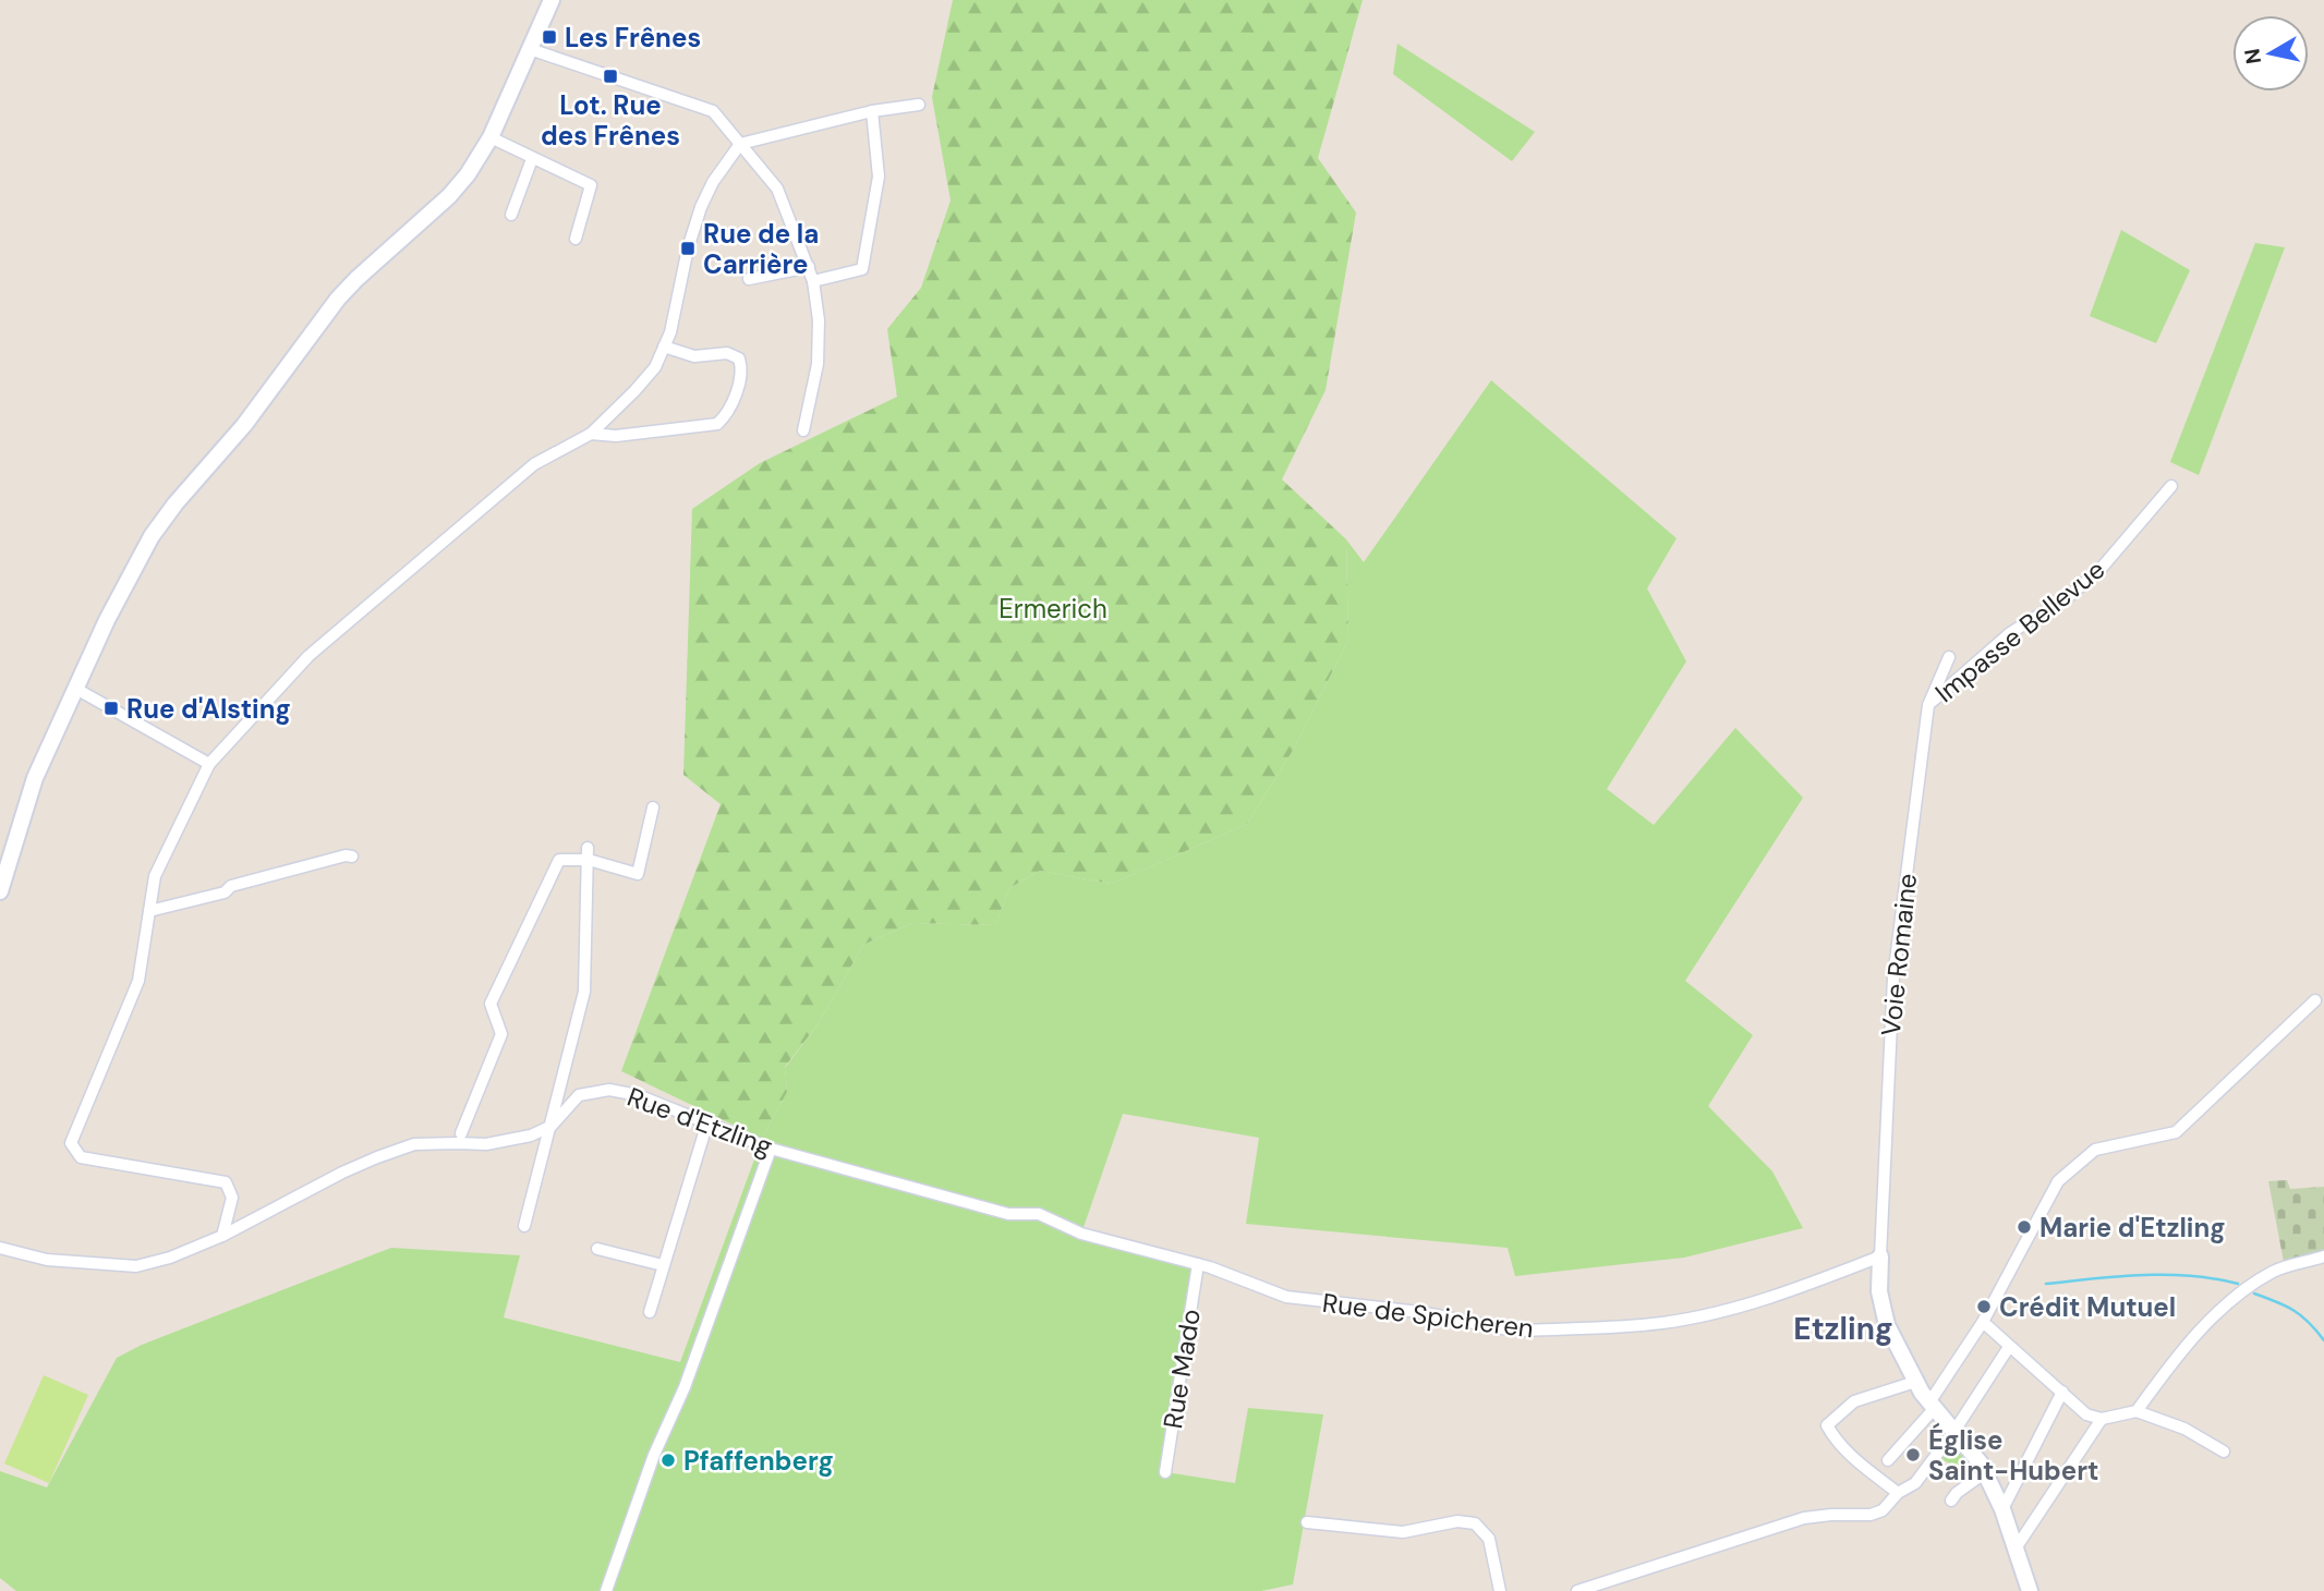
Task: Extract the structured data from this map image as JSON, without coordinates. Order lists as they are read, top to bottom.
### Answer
{
  "streets": {
    "street": [
      "Impasse Bellevue",
      "Voie Romaine",
      "Rue d'Etzling",
      "Rue de Spicheren",
      "Rue Mado"
    ]
  },
  "crossings": [
    ["Impasse Bellevue", "Voie Romaine"],
    ["Voie Romaine", "Rue de Spicheren"],
    ["Rue d'Etzling", "Rue de Spicheren"],
    ["Rue d'Etzling", "Rue Mado"]
  ],
  "districts": ["Etzling"],
  "parks": ["Ermerich"],
  "places": {
    "transit": [
      "Les Frênes",
      "Lot. Rue des Frênes",
      "Rue de la Carrière",
      "Rue d'Alsting"
    ],
    "other": [
      "Marie d'Etzling",
      "Crédit Mutuel",
      "Église Saint-Hubert",
      "Pfaffenberg"
    ]
  },
  "north": "left"
}
